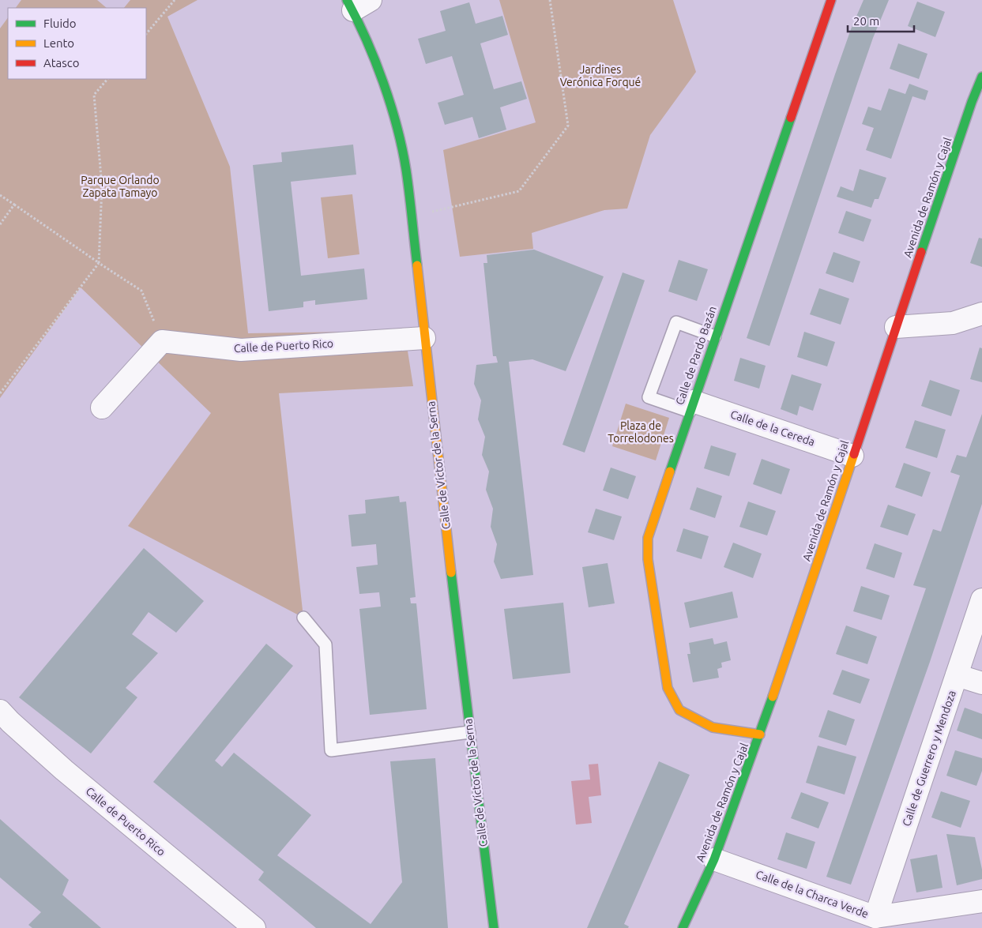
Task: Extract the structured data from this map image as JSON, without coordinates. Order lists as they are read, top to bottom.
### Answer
{
  "streets": {
    "street": [
      "Avenida de Ramón y Cajal",
      "Calle de Puerto Rico",
      "Calle de Pardo Bazán",
      "Calle de la Cereda",
      "Calle de Víctor de la Serna",
      "Calle de Guerrero y Mendoza",
      "Calle de la Charca Verde"
    ]
  },
  "crossings": [
    ["Avenida de Ramón y Cajal", "Calle de Pardo Bazán"],
    ["Avenida de Ramón y Cajal", "Calle de la Cereda"],
    ["Avenida de Ramón y Cajal", "Calle de la Charca Verde"],
    ["Calle de Puerto Rico", "Calle de Víctor de la Serna"],
    ["Calle de Pardo Bazán", "Calle de la Cereda"],
    ["Calle de Guerrero y Mendoza", "Calle de la Charca Verde"]
  ],
  "parks": ["Jardines Verónica Forqué", "Parque Orlando Zapata Tamayo", "Plaza de Torrelodones"],
  "legend": ["Fluido", "Lento", "Atasco"],
  "scale_bar": "20 m"
}
